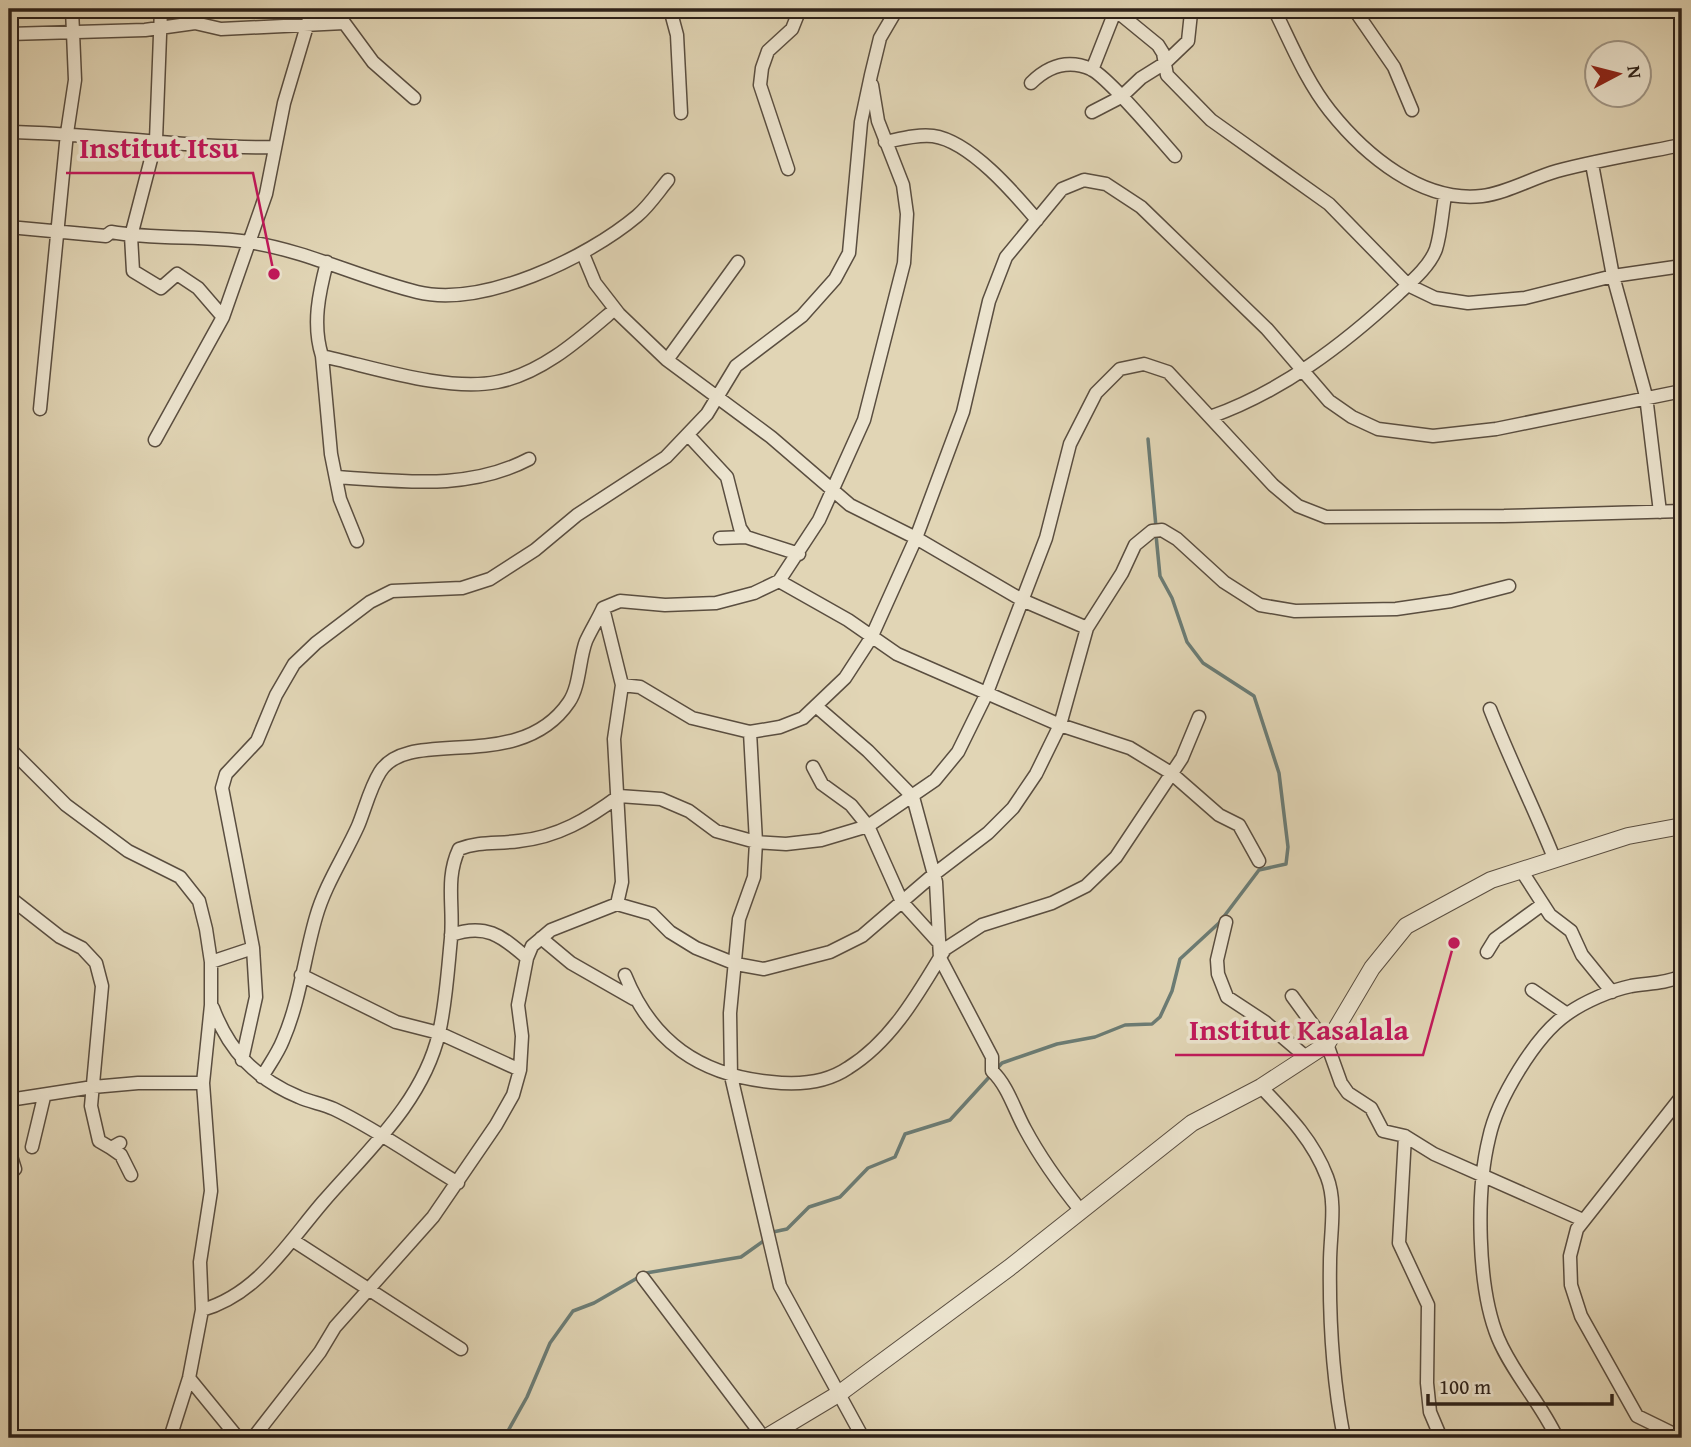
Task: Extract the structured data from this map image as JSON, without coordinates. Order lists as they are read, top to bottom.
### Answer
{
  "places": ["Institut Itsu", "Institut Kasalala"],
  "scale_bar": "100 m",
  "north": "right"
}
